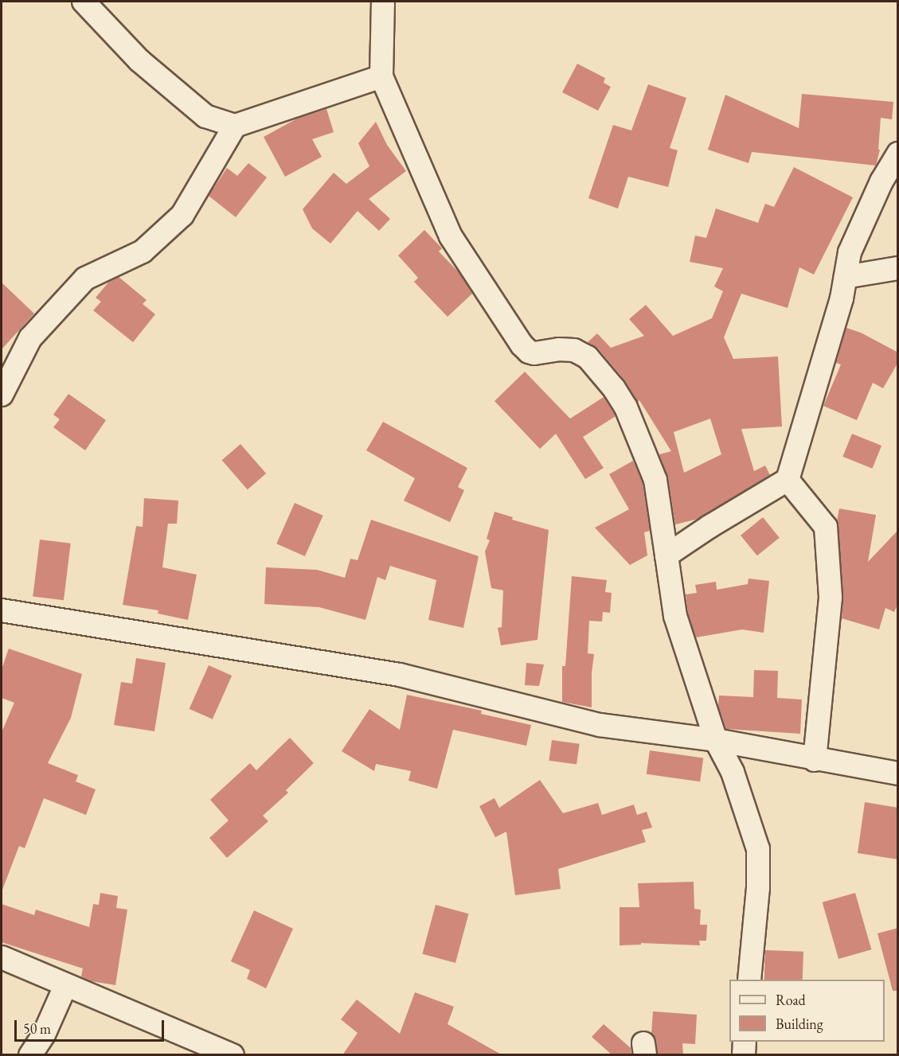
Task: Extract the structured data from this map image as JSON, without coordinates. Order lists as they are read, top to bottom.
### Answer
{
  "legend": ["Road", "Building"],
  "scale_bar": "50 m"
}
